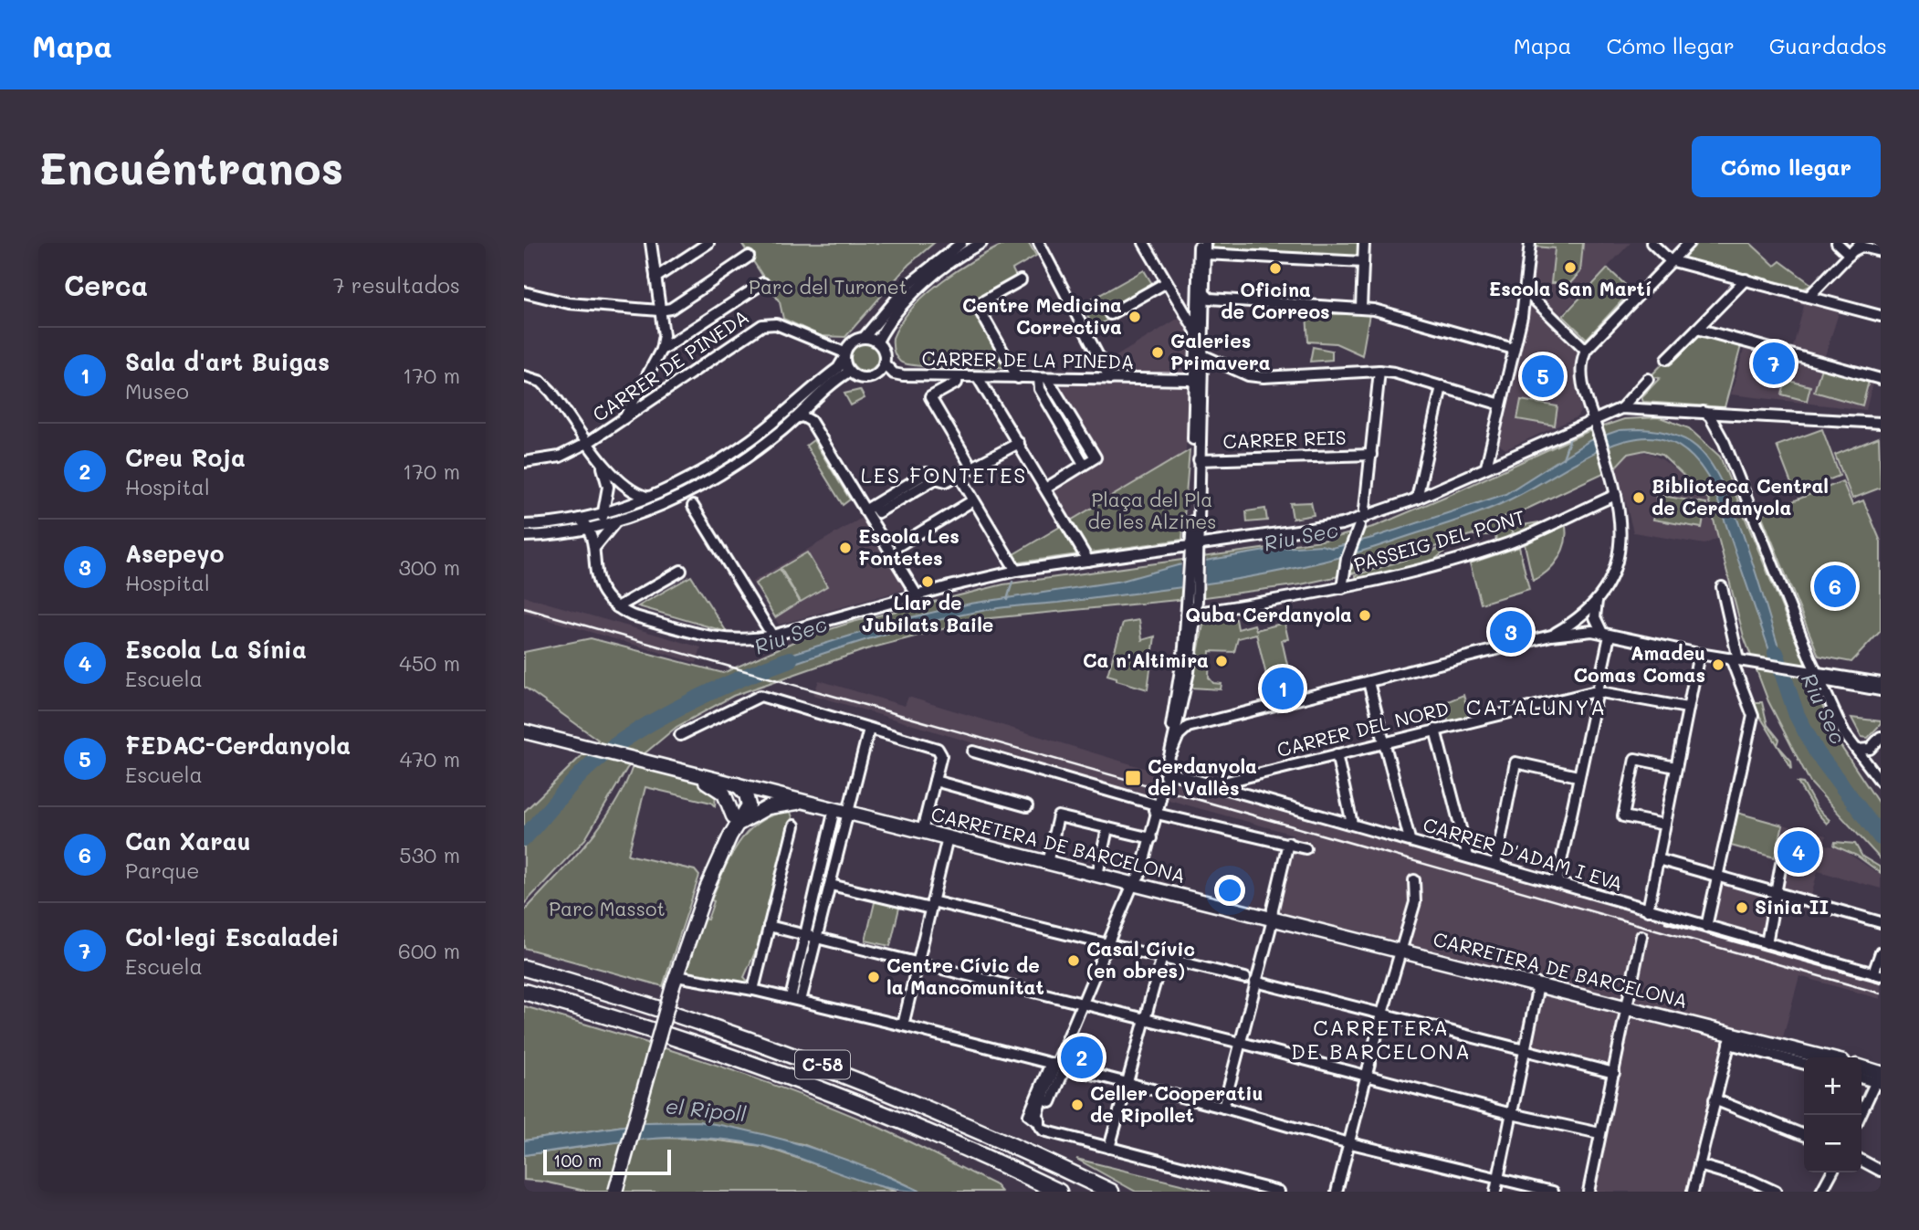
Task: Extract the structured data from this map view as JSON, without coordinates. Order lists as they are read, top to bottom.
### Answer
{
  "streets": {
    "highway": ["C-58"],
    "main road": ["CARRETERA DE BARCELONA"],
    "street": [
      "CARRER DE LA PINEDA",
      "CARRER DE PINEDA",
      "CARRER REIS",
      "PASSEIG DEL PONT",
      "CARRER DEL NORD",
      "CARRER D'ADAM I EVA"
    ]
  },
  "crossings": [
    ["CARRER DE LA PINEDA", "CARRER DE PINEDA"],
    ["CARRER REIS", "PASSEIG DEL PONT"],
    ["CARRER DEL NORD", "CARRER D'ADAM I EVA"]
  ],
  "districts": ["LES FONTETES", "CATALUNYA", "CARRETERA DE BARCELONA"],
  "water": ["Riu Sec", "el Ripoll"],
  "parks": ["Parc del Turonet", "Plaça del Pla de les Alzines", "Parc Massot"],
  "places": {
    "other": [
      "Escola San Martí",
      "Oficina de Correos",
      "Centre Medicina Correctiva",
      "Galeries Primavera",
      "Biblioteca Central de Cerdanyola",
      "Escola Les Fontetes",
      "Llar de Jubilats Baile",
      "Quba Cerdanyola",
      "Ca n'Altimira",
      "Amadeu Comas Comas",
      "Sinia II",
      "Casal Cívic (en obres)",
      "Centre Cívic de la Mancomunitat",
      "Celler Cooperatiu de Ripollet"
    ],
    "transit": ["Cerdanyola del Vallès"]
  },
  "scale_bar": "100 m",
  "page": {
    "header": "Mapa",
    "nav": ["Mapa", "Cómo llegar", "Guardados"],
    "buttons": "Cómo llegar",
    "title": "Encuéntranos",
    "heading": ["Cerca", "7 resultados"],
    "list": [
      {
        "mark": "1",
        "name": "Sala d'art Buigas",
        "note": "Museo",
        "value": "170 m"
      },
      {
        "mark": "2",
        "name": "Creu Roja",
        "note": "Hospital",
        "value": "170 m"
      },
      {
        "mark": "3",
        "name": "Asepeyo",
        "note": "Hospital",
        "value": "300 m"
      },
      {
        "mark": "4",
        "name": "Escola La Sínia",
        "note": "Escuela",
        "value": "450 m"
      },
      {
        "mark": "5",
        "name": "FEDAC-Cerdanyola",
        "note": "Escuela",
        "value": "470 m"
      },
      {
        "mark": "6",
        "name": "Can Xarau",
        "note": "Parque",
        "value": "530 m"
      },
      {
        "mark": "7",
        "name": "Col·legi Escaladei",
        "note": "Escuela",
        "value": "600 m"
      }
    ],
    "pins": [
      "7",
      "5",
      "6",
      "3",
      "1",
      "4",
      "2"
    ],
    "map_buttons": ["+", "−"],
    "scale": "100 m"
  }
}
